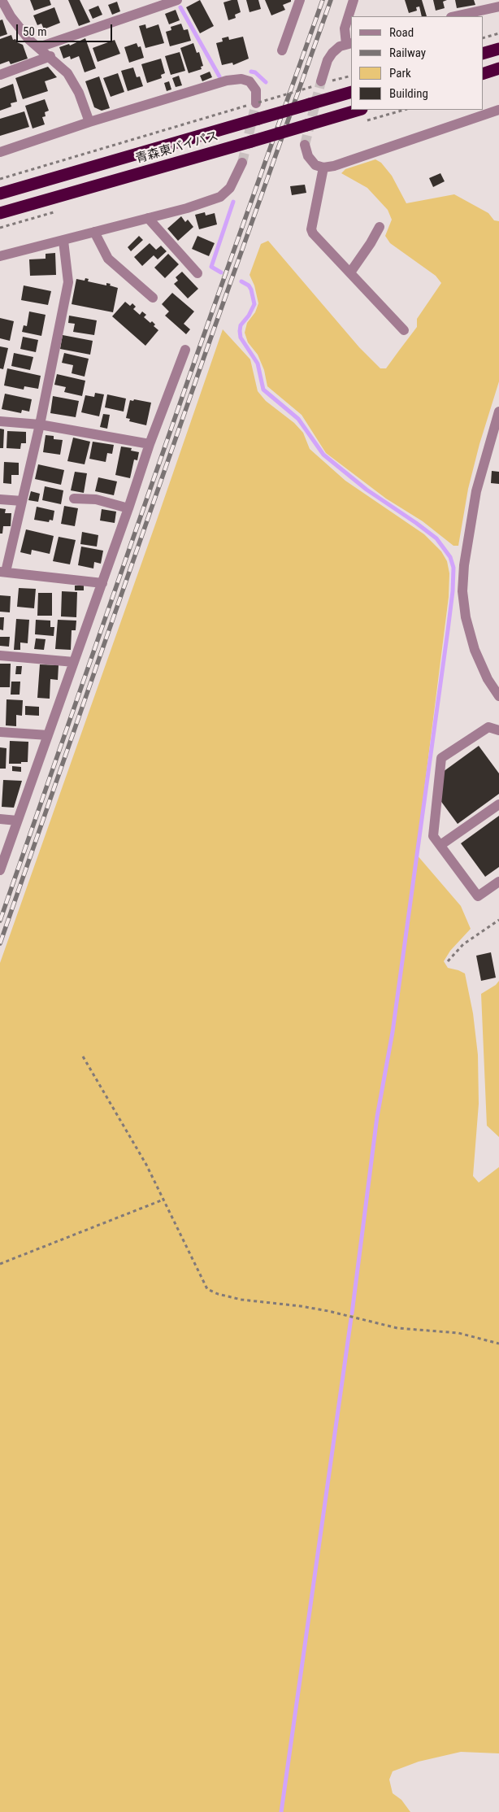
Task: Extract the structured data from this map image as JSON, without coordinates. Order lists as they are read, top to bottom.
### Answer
{
  "streets": {
    "highway": ["青森東バイパス"]
  },
  "legend": [
    "Road",
    "Railway",
    "Park",
    "Building"
  ],
  "scale_bar": "50 m"
}
